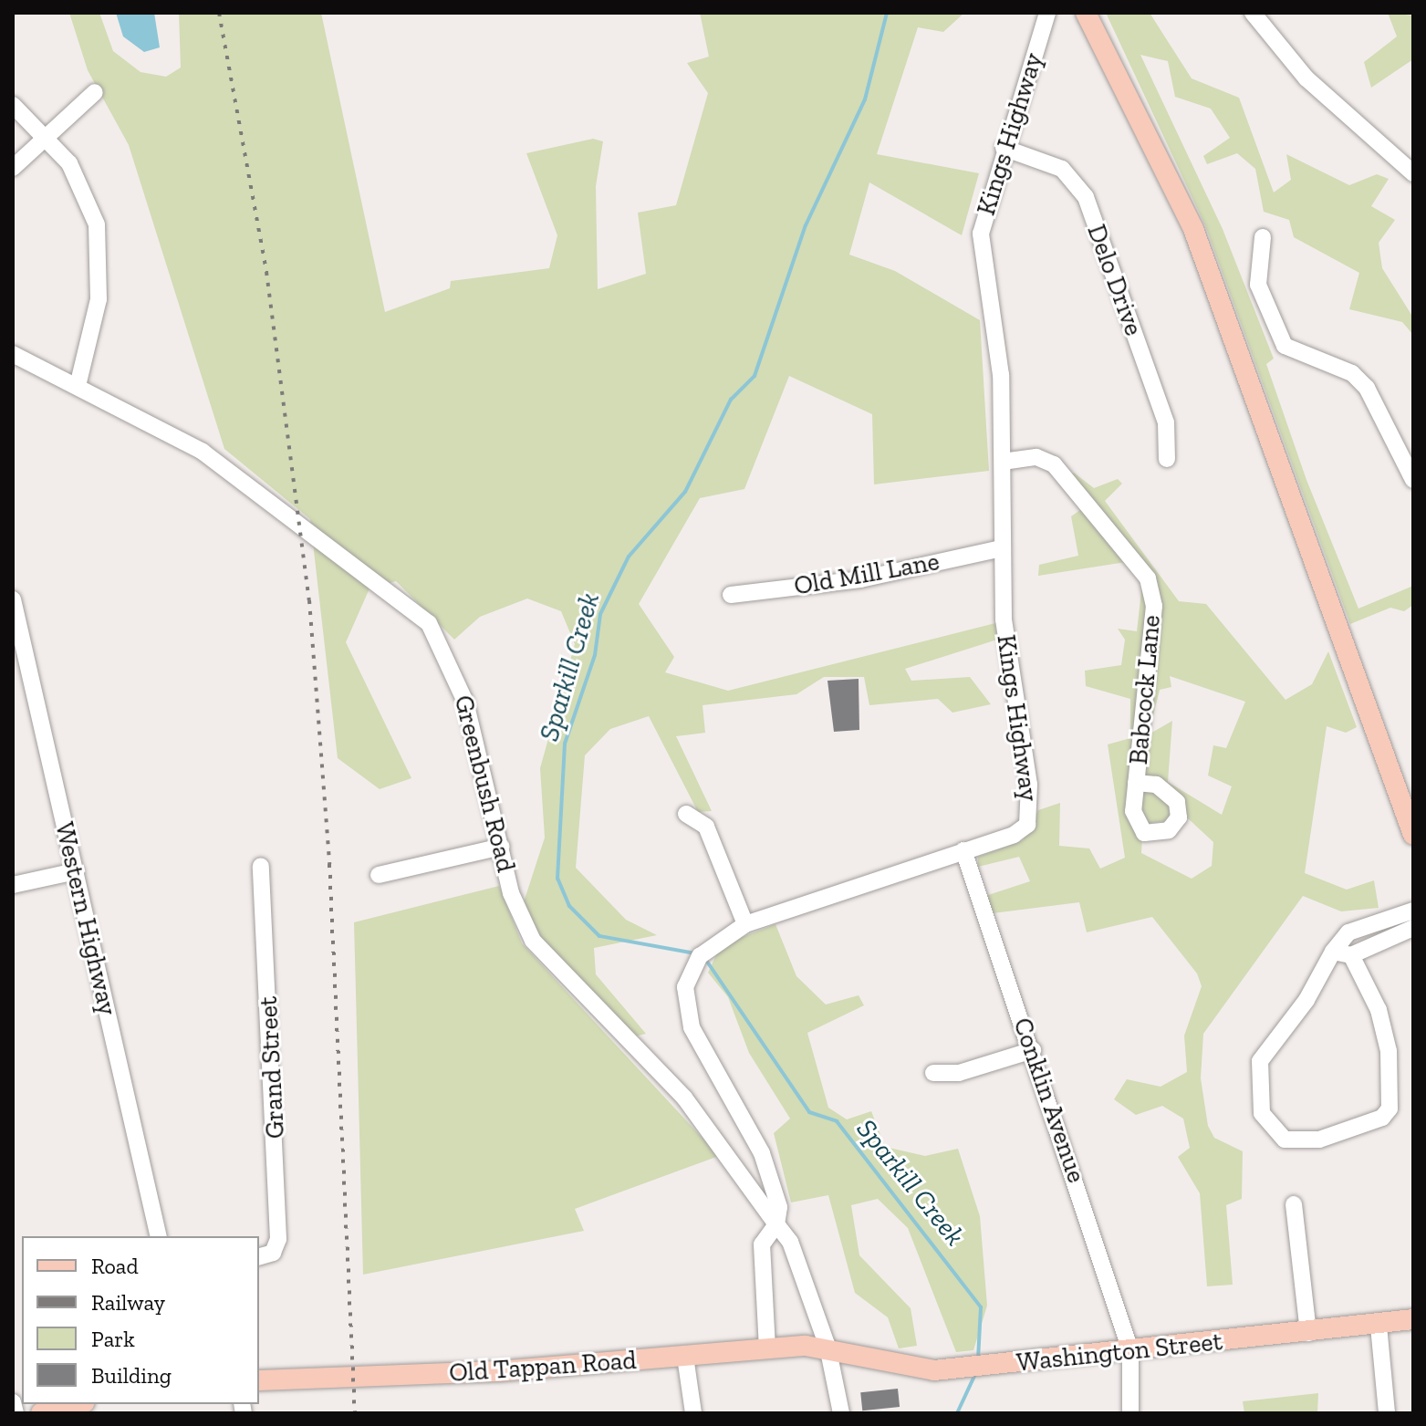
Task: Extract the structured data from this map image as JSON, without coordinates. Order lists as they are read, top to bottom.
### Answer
{
  "streets": {
    "main road": ["Washington Street", "Old Tappan Road"],
    "street": [
      "Kings Highway",
      "Delo Drive",
      "Old Mill Lane",
      "Babcock Lane",
      "Greenbush Road",
      "Western Highway",
      "Grand Street",
      "Conklin Avenue"
    ]
  },
  "crossings": [
    ["Kings Highway", "Delo Drive"],
    ["Kings Highway", "Old Mill Lane"],
    ["Kings Highway", "Babcock Lane"],
    ["Kings Highway", "Greenbush Road"],
    ["Kings Highway", "Conklin Avenue"],
    ["Kings Highway", "Washington Street"],
    ["Kings Highway", "Old Tappan Road"],
    ["Conklin Avenue", "Washington Street"],
    ["Washington Street", "Old Tappan Road"]
  ],
  "water": ["Sparkill Creek"],
  "legend": [
    "Road",
    "Railway",
    "Park",
    "Building"
  ]
}
